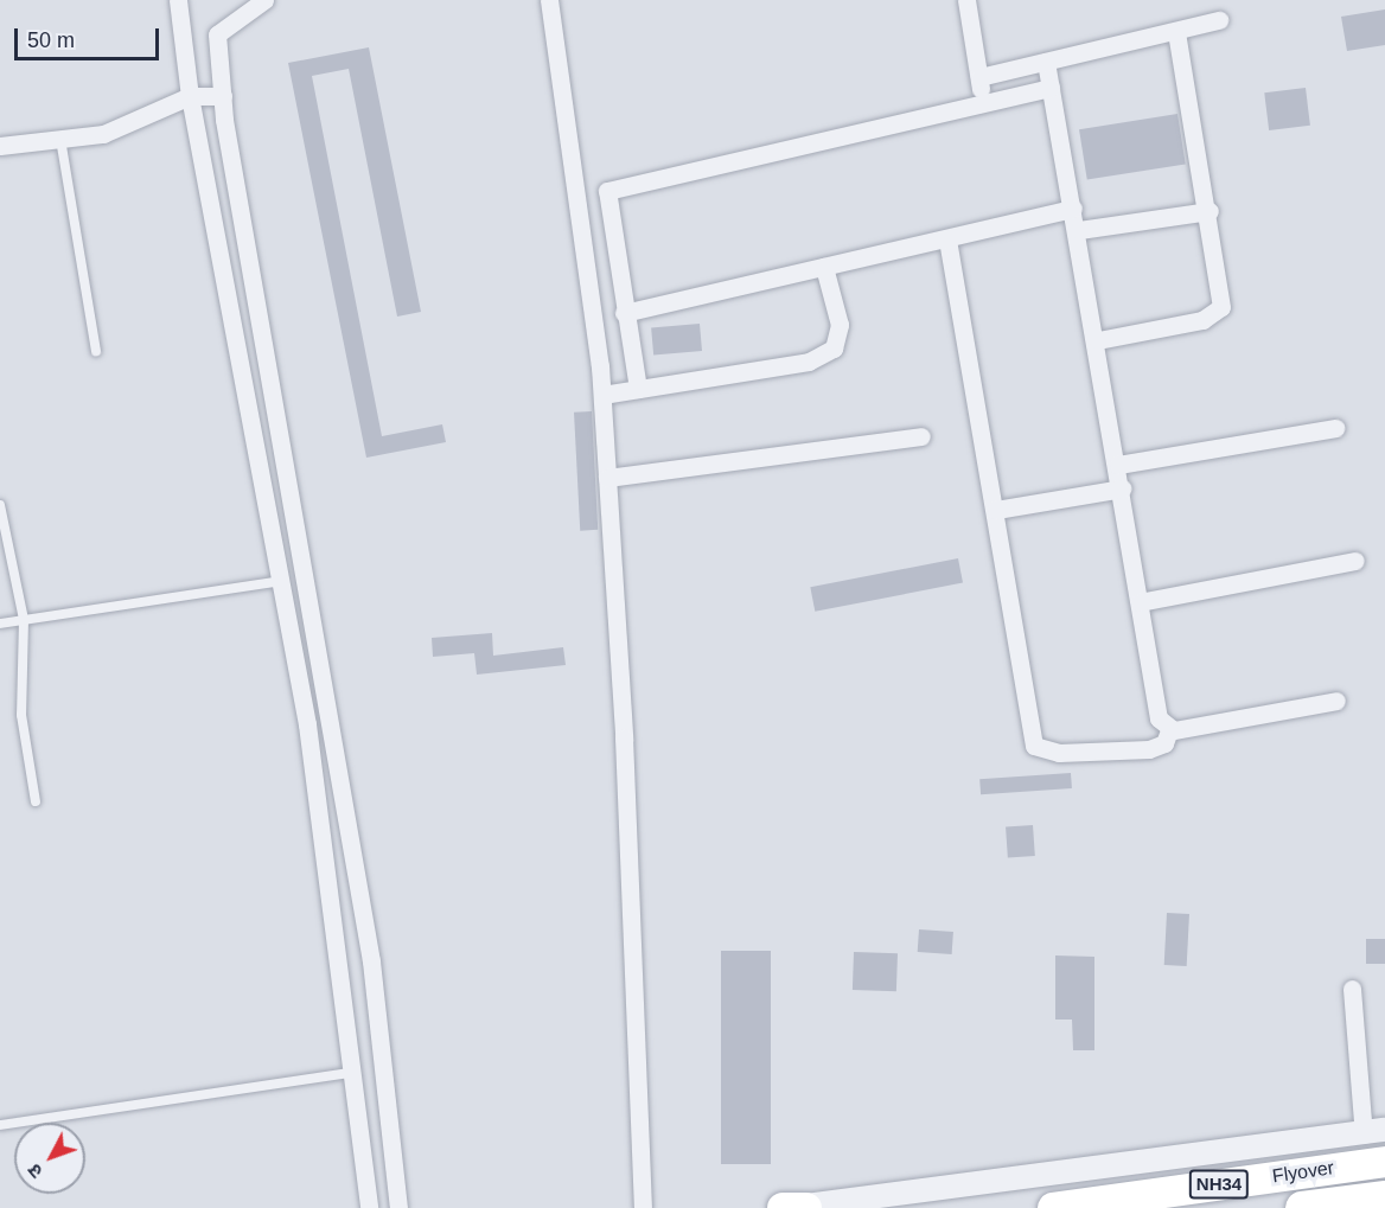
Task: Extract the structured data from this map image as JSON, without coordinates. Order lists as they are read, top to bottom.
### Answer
{
  "streets": {
    "highway": ["Flyover", "NH34"]
  },
  "scale_bar": "50 m",
  "north": "bottom left"
}
